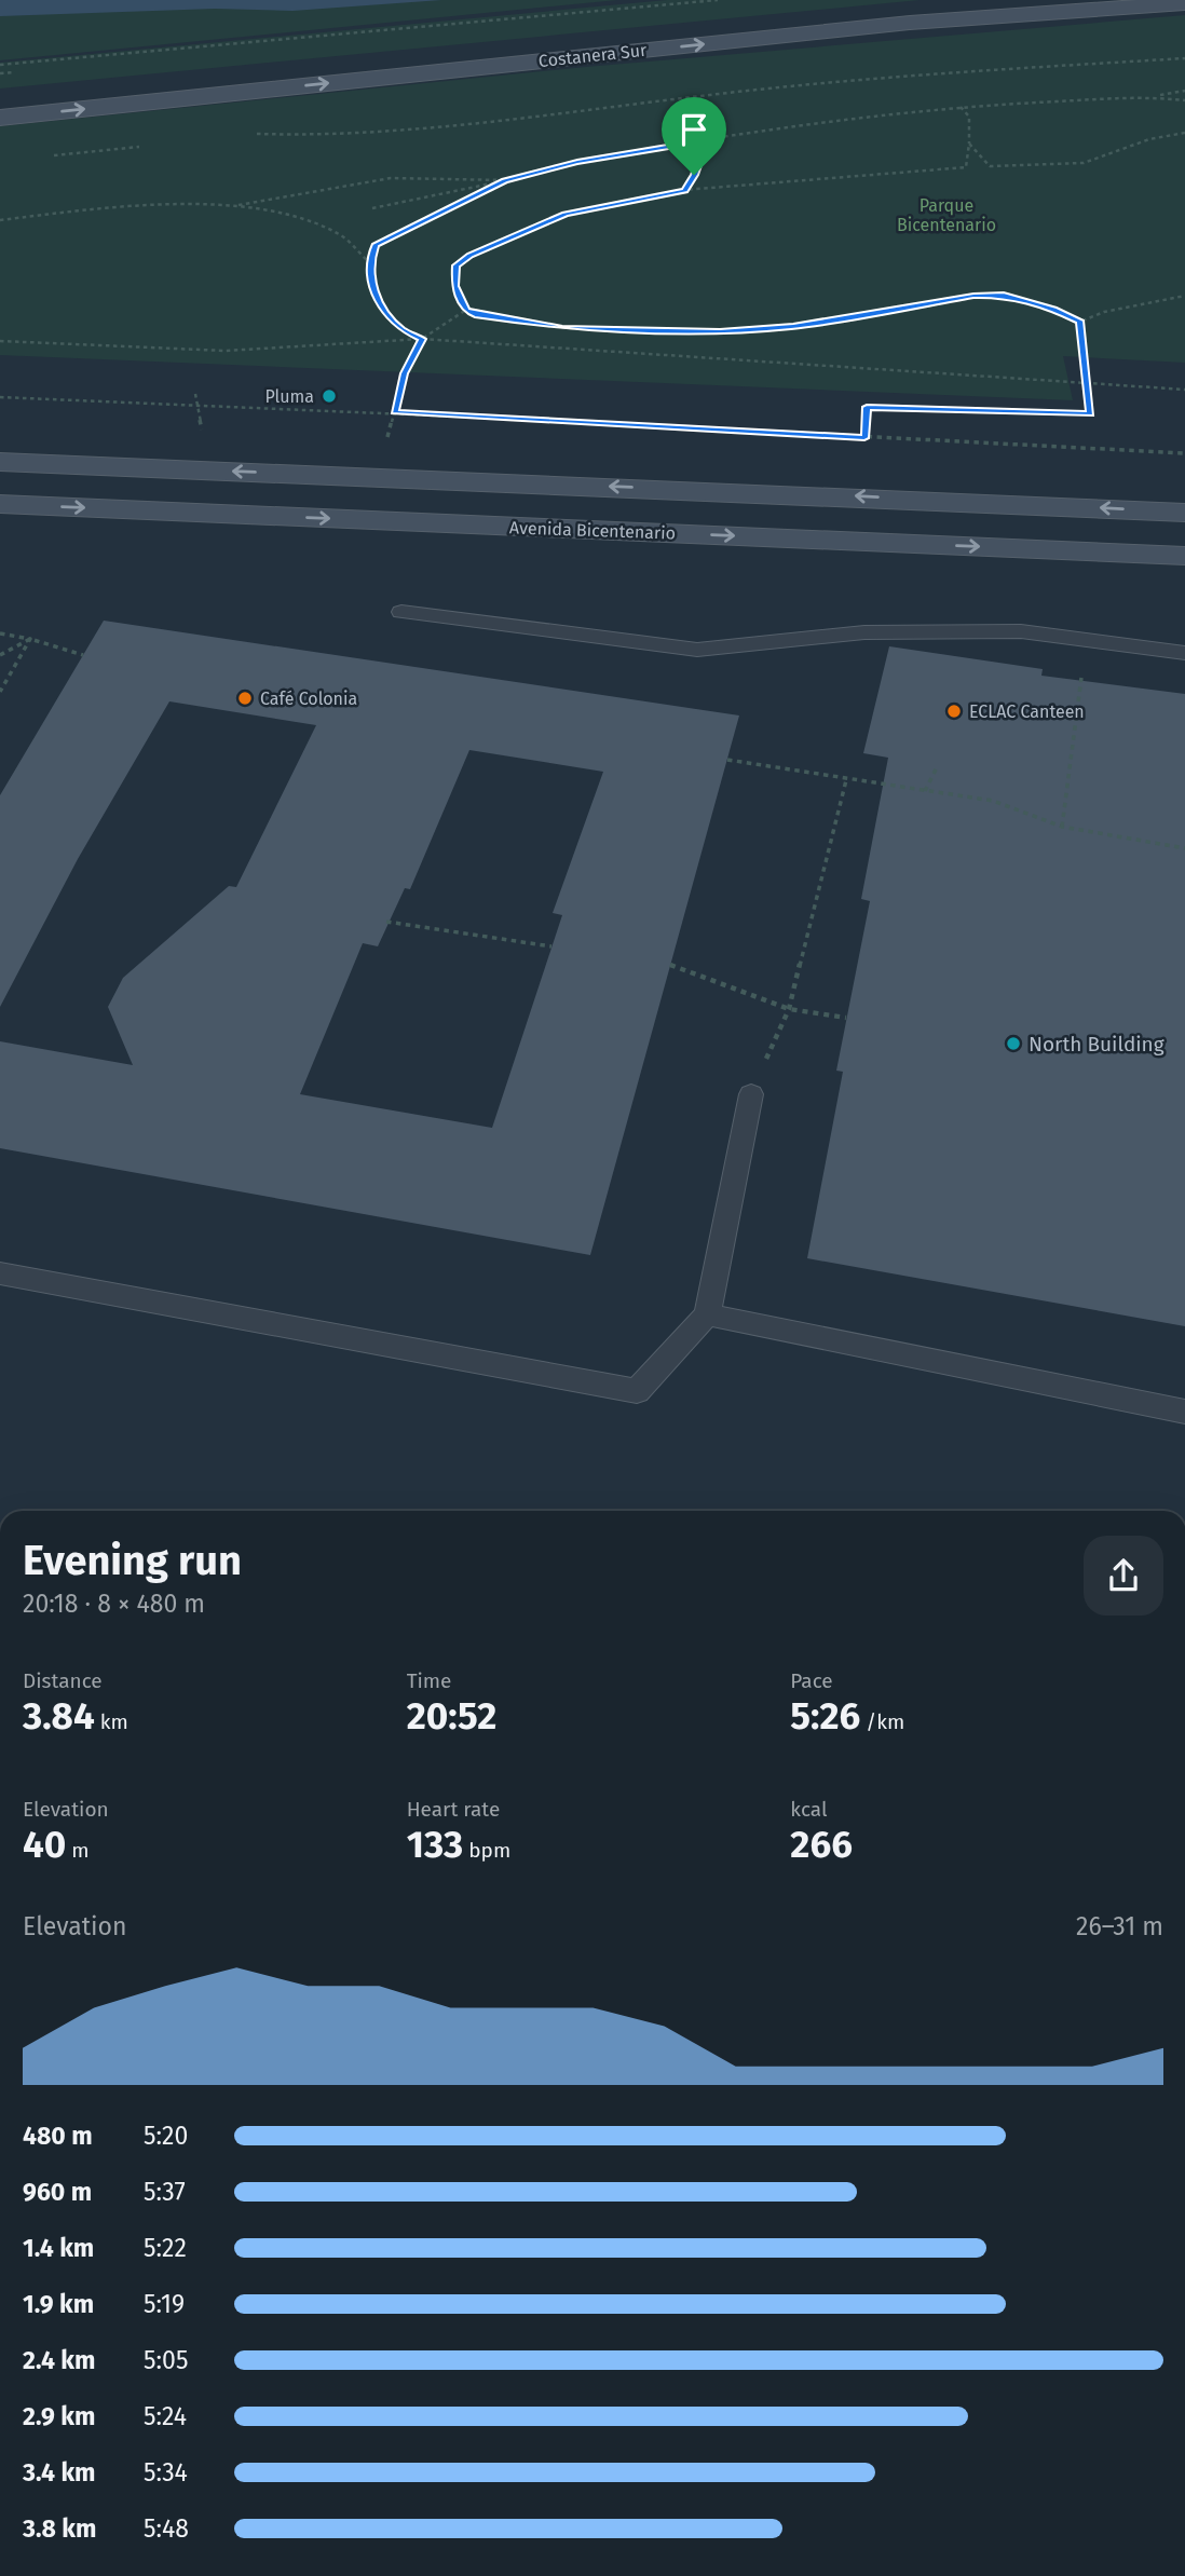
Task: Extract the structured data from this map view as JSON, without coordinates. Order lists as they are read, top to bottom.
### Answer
{
  "streets": {
    "main road": ["Costanera Sur", "Avenida Bicentenario"]
  },
  "parks": ["Parque Bicentenario"],
  "places": [
    "Pluma",
    "Café Colonia",
    "ECLAC Canteen",
    "North Building"
  ],
  "page": {
    "heading": ["Evening run", "20:18 · 8 × 480 m"],
    "stats": [
      ["Distance", "3.84 km"],
      ["Time", "20:52"],
      ["Pace", "5:26 /km"],
      ["Elevation", "40 m"],
      ["Heart rate", "133 bpm"],
      ["kcal", "266"]
    ],
    "chart": ["Elevation", "26–31 m"],
    "list": [
      {
        "name": "480 m",
        "note": "5:20"
      },
      {
        "name": "960 m",
        "note": "5:37"
      },
      {
        "name": "1.4 km",
        "note": "5:22"
      },
      {
        "name": "1.9 km",
        "note": "5:19"
      },
      {
        "name": "2.4 km",
        "note": "5:05"
      },
      {
        "name": "2.9 km",
        "note": "5:24"
      },
      {
        "name": "3.4 km",
        "note": "5:34"
      },
      {
        "name": "3.8 km",
        "note": "5:48"
      }
    ]
  }
}
